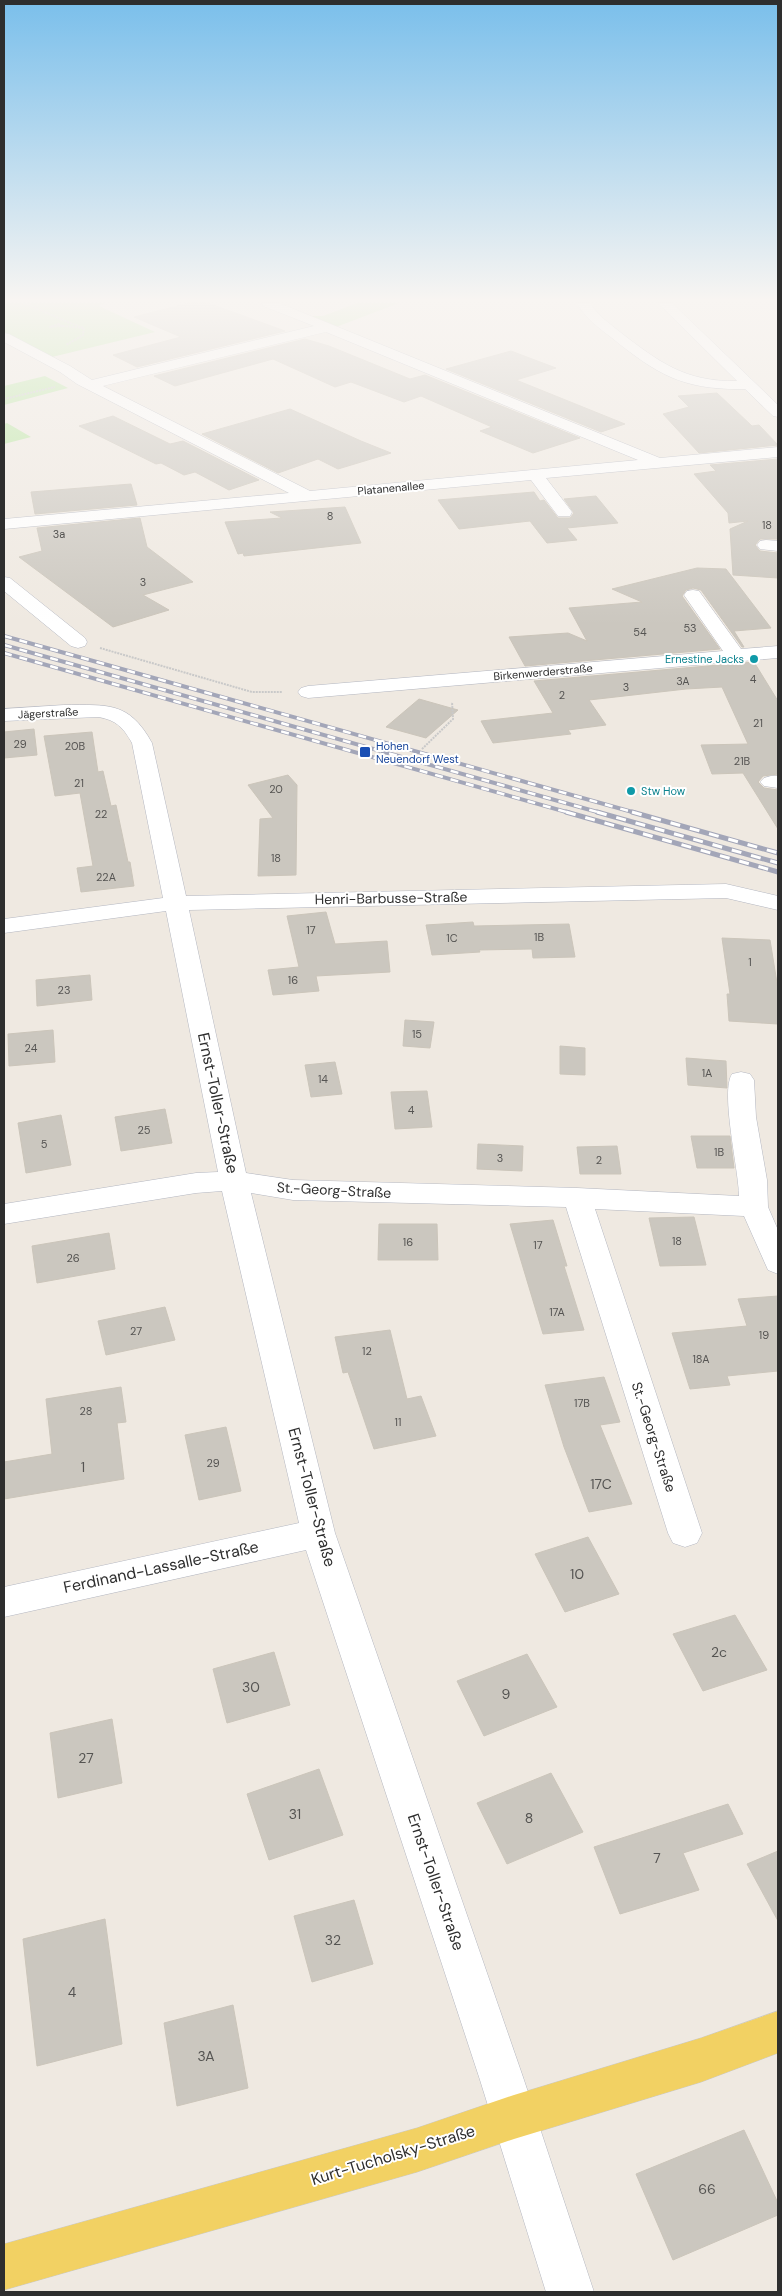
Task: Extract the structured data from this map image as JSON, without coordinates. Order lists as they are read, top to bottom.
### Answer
{
  "streets": {
    "main road": ["Kurt-Tucholsky-Straße"],
    "street": [
      "Platanenallee",
      "Birkenwerderstraße",
      "Jägerstraße",
      "Henri-Barbusse-Straße",
      "Ernst-Toller-Straße",
      "St.-Georg-Straße",
      "Ferdinand-Lassalle-Straße"
    ]
  },
  "crossings": [
    ["Jägerstraße", "Ernst-Toller-Straße"],
    ["Henri-Barbusse-Straße", "Ernst-Toller-Straße"],
    ["Ernst-Toller-Straße", "St.-Georg-Straße"],
    ["Ernst-Toller-Straße", "Ferdinand-Lassalle-Straße"],
    ["Ernst-Toller-Straße", "Kurt-Tucholsky-Straße"]
  ],
  "places": {
    "other": ["Ernestine Jacks", "Stw How"],
    "transit": ["Hohen Neuendorf West"]
  },
  "house_numbers": [
    "8",
    "18",
    "3a",
    "3",
    "53",
    "54",
    "4",
    "3A",
    "3",
    "2",
    "21",
    "29",
    "20B",
    "21B",
    "21",
    "20",
    "22",
    "18",
    "22A",
    "17",
    "1B",
    "1C",
    "1",
    "16",
    "23",
    "15",
    "24",
    "1A",
    "14",
    "4",
    "25",
    "5",
    "1B",
    "3",
    "2",
    "18",
    "16",
    "17",
    "26",
    "17A",
    "27",
    "19",
    "12",
    "18A",
    "17B",
    "28",
    "11",
    "29",
    "1",
    "17C",
    "10",
    "2c",
    "30",
    "9",
    "27",
    "31",
    "8",
    "7",
    "32",
    "4",
    "3A",
    "66"
  ]
}
